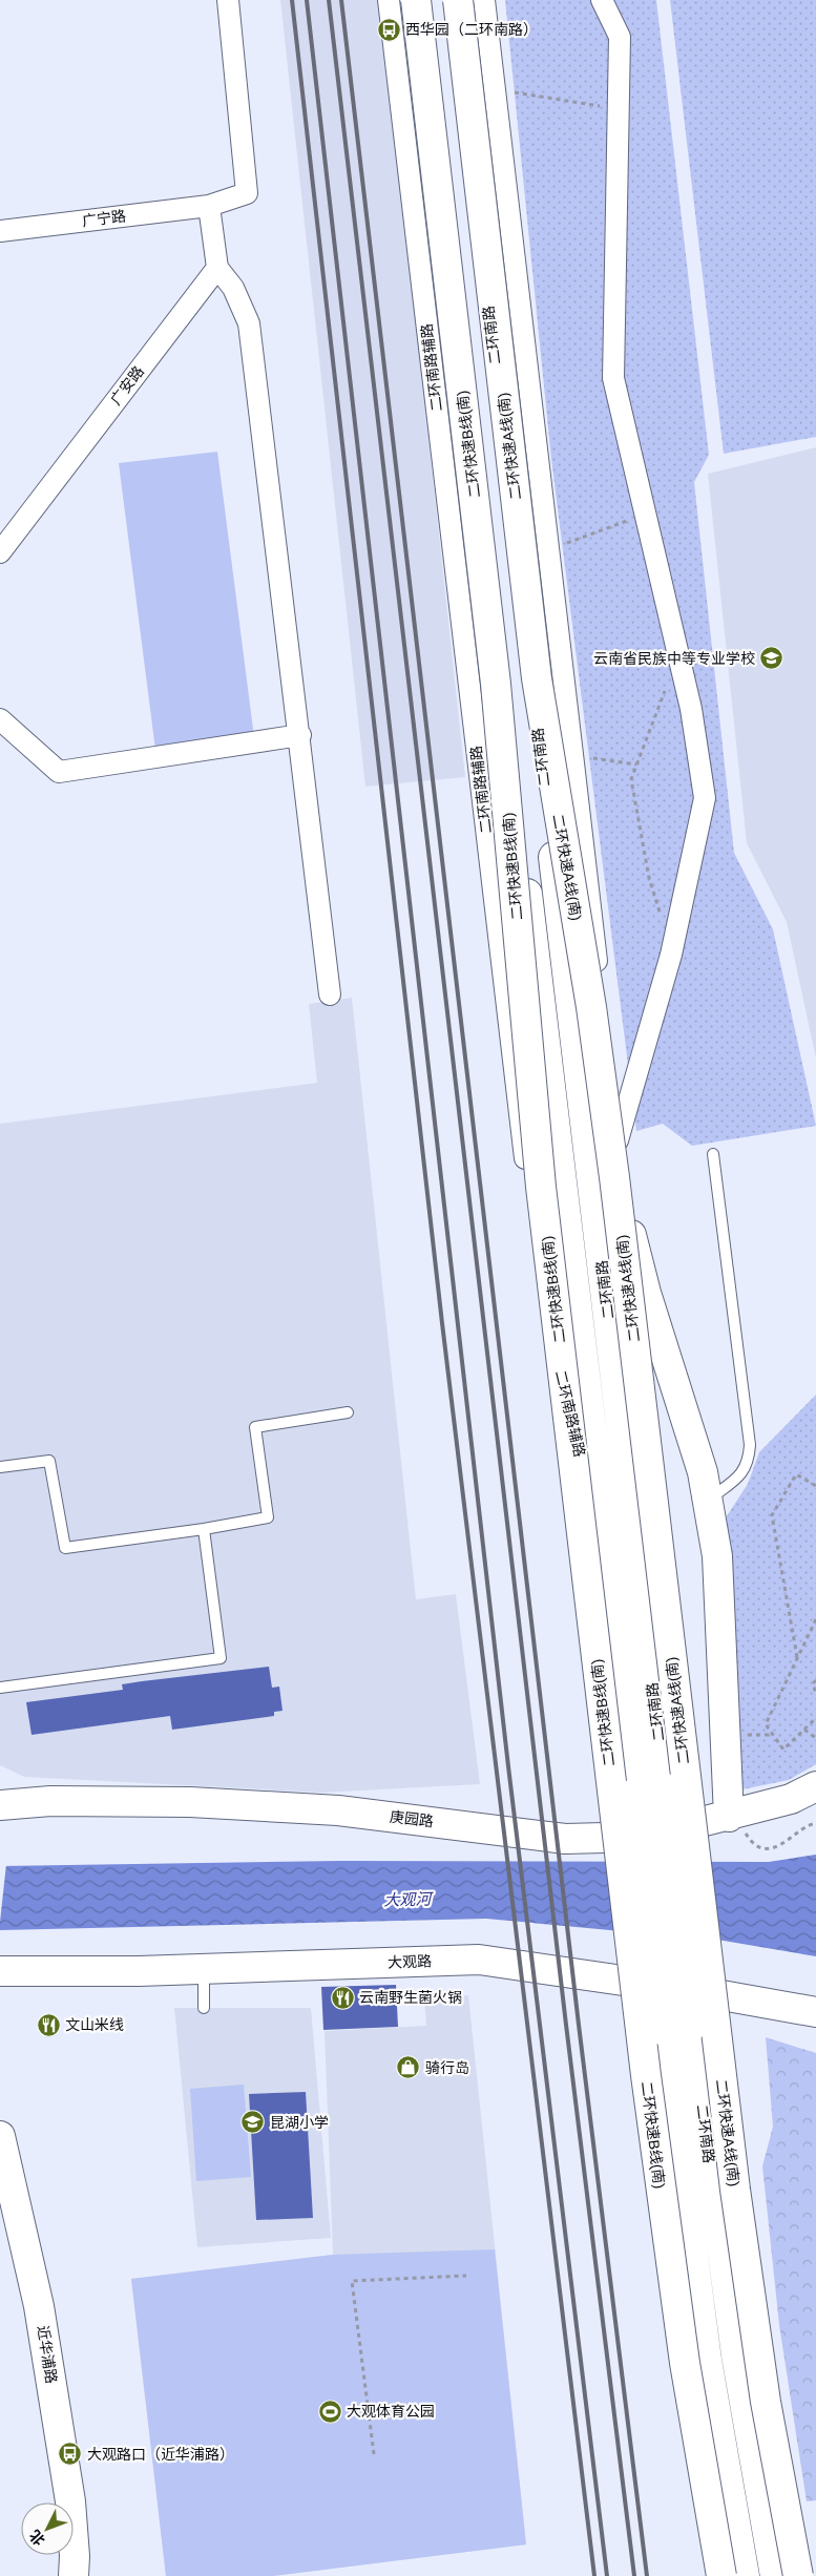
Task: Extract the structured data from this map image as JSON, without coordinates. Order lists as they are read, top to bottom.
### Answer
{
  "streets": {
    "main road": [
      "二环南路",
      "二环快速B线(南)",
      "二环快速A线(南)",
      "庚园路",
      "大观路",
      "近华浦路"
    ],
    "street": ["广宁路", "二环南路辅路", "广安路"]
  },
  "crossings": [
    ["二环南路", "二环南路辅路"]
  ],
  "water": ["大观河"],
  "places": {
    "bus stop": ["西华园（二环南路）", "大观路口（近华浦路）"],
    "school or university": ["云南省民族中等专业学校", "昆湖小学"],
    "restaurant": ["云南野生菌火锅", "文山米线"],
    "shop": ["骑行岛"],
    "sports": ["大观体育公园"]
  },
  "north": "bottom left"
}
